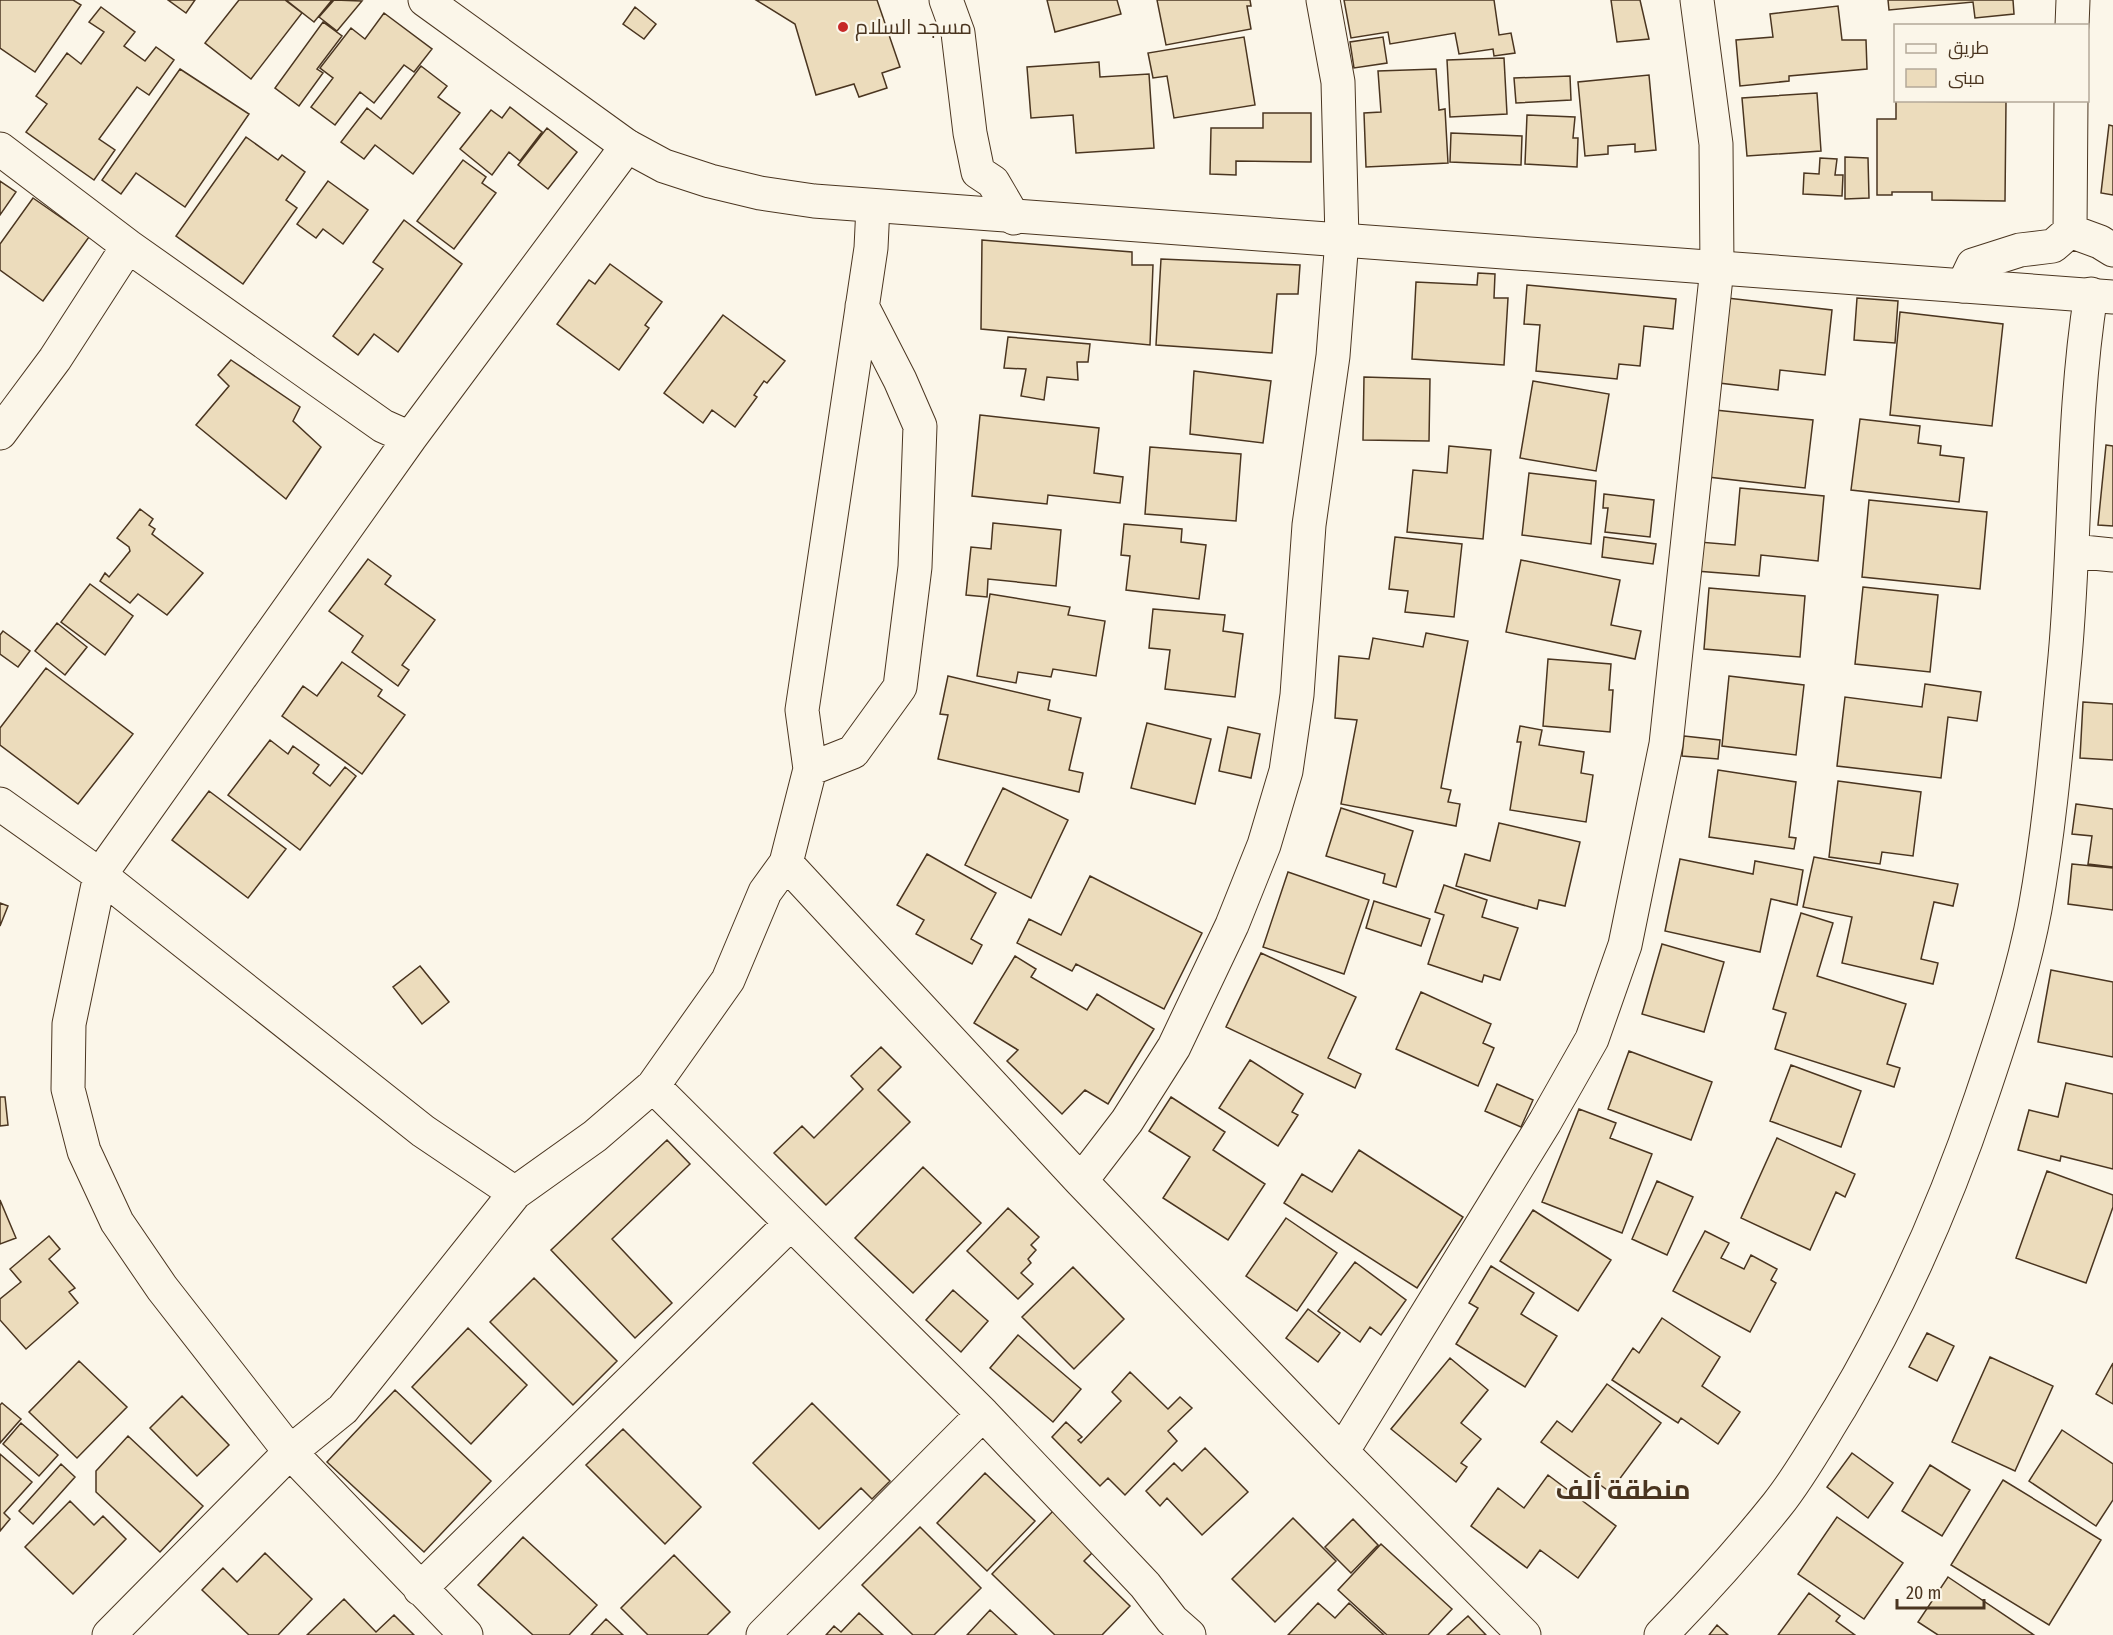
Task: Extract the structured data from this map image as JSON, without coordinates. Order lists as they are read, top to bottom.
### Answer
{
  "districts": ["منطقة ألف"],
  "places": ["مسجد السلام"],
  "legend": ["طريق", "مبنى"],
  "scale_bar": "20 m"
}
